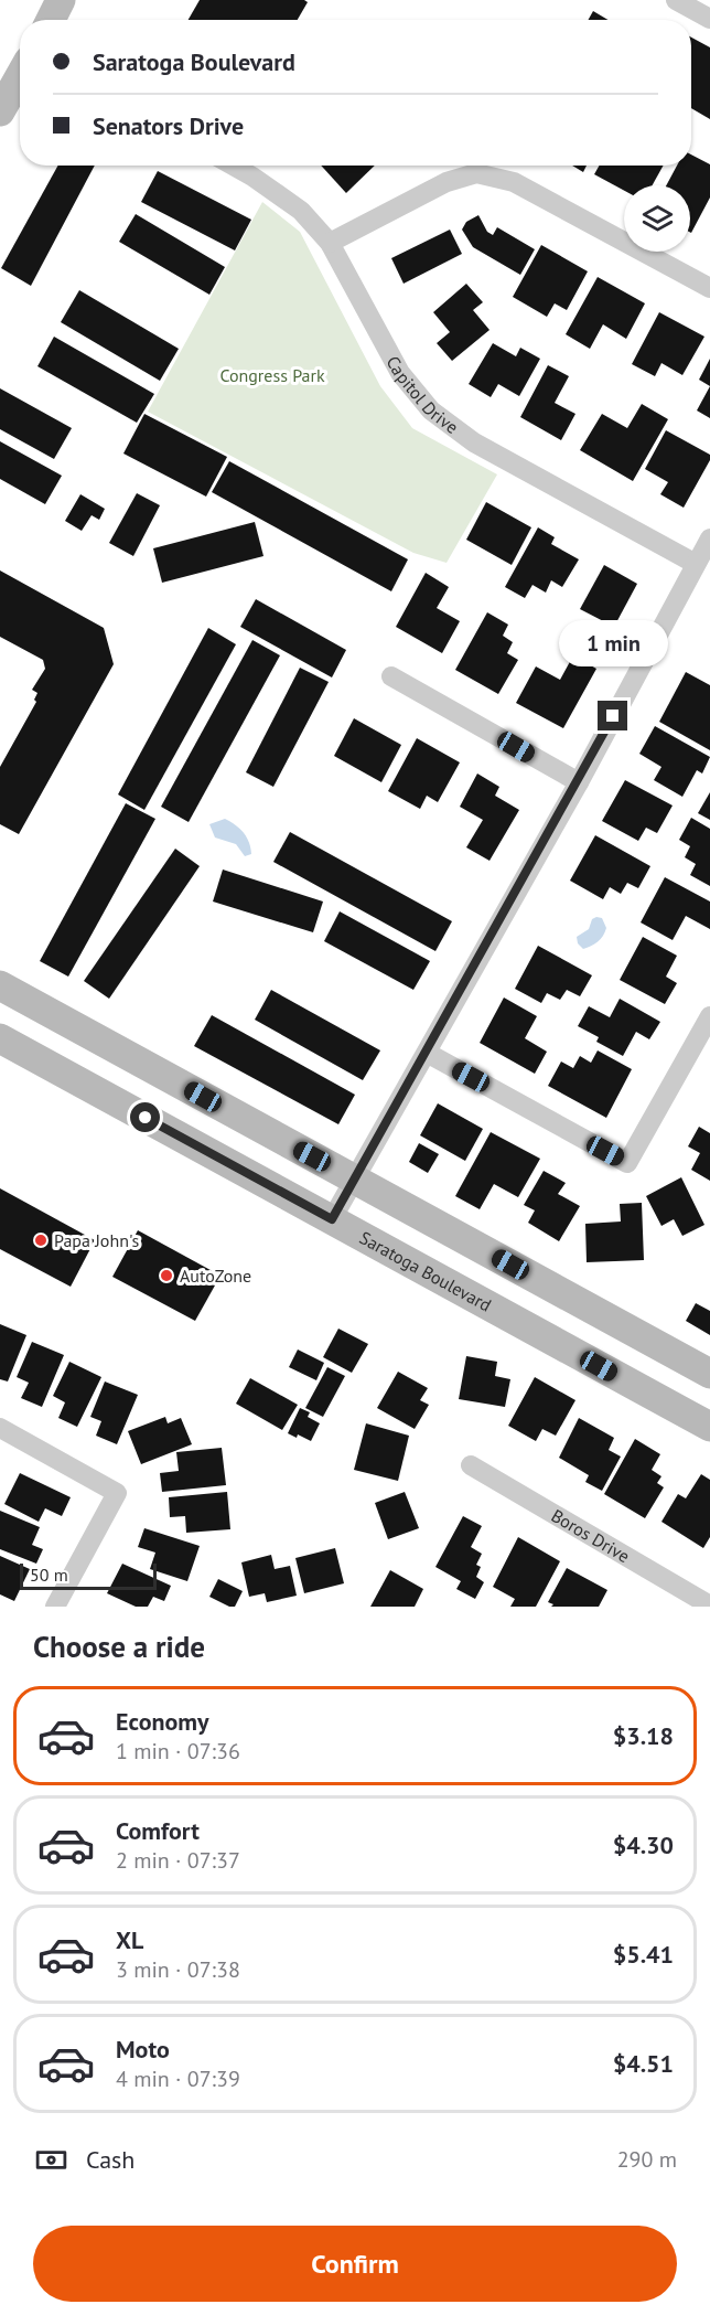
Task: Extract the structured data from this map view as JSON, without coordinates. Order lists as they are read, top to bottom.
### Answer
{
  "streets": {
    "main road": ["Saratoga Boulevard"],
    "street": ["Capitol Drive", "Boros Drive"]
  },
  "parks": ["Congress Park"],
  "places": ["Papa John's", "AutoZone"],
  "scale_bar": "50 m",
  "page": {
    "banner": ["Saratoga Boulevard", "Senators Drive"],
    "bubble": "1 min",
    "scale": "50 m",
    "heading": "Choose a ride",
    "list": [
      {
        "name": "Economy",
        "note": "1 min · 07:36",
        "value": "$3.18"
      },
      {
        "name": "Comfort",
        "note": "2 min · 07:37",
        "value": "$4.30"
      },
      {
        "name": "XL",
        "note": "3 min · 07:38",
        "value": "$5.41"
      },
      {
        "name": "Moto",
        "note": "4 min · 07:39",
        "value": "$4.51"
      }
    ],
    "pay": ["Cash", "290 m"],
    "buttons": "Confirm"
  }
}
